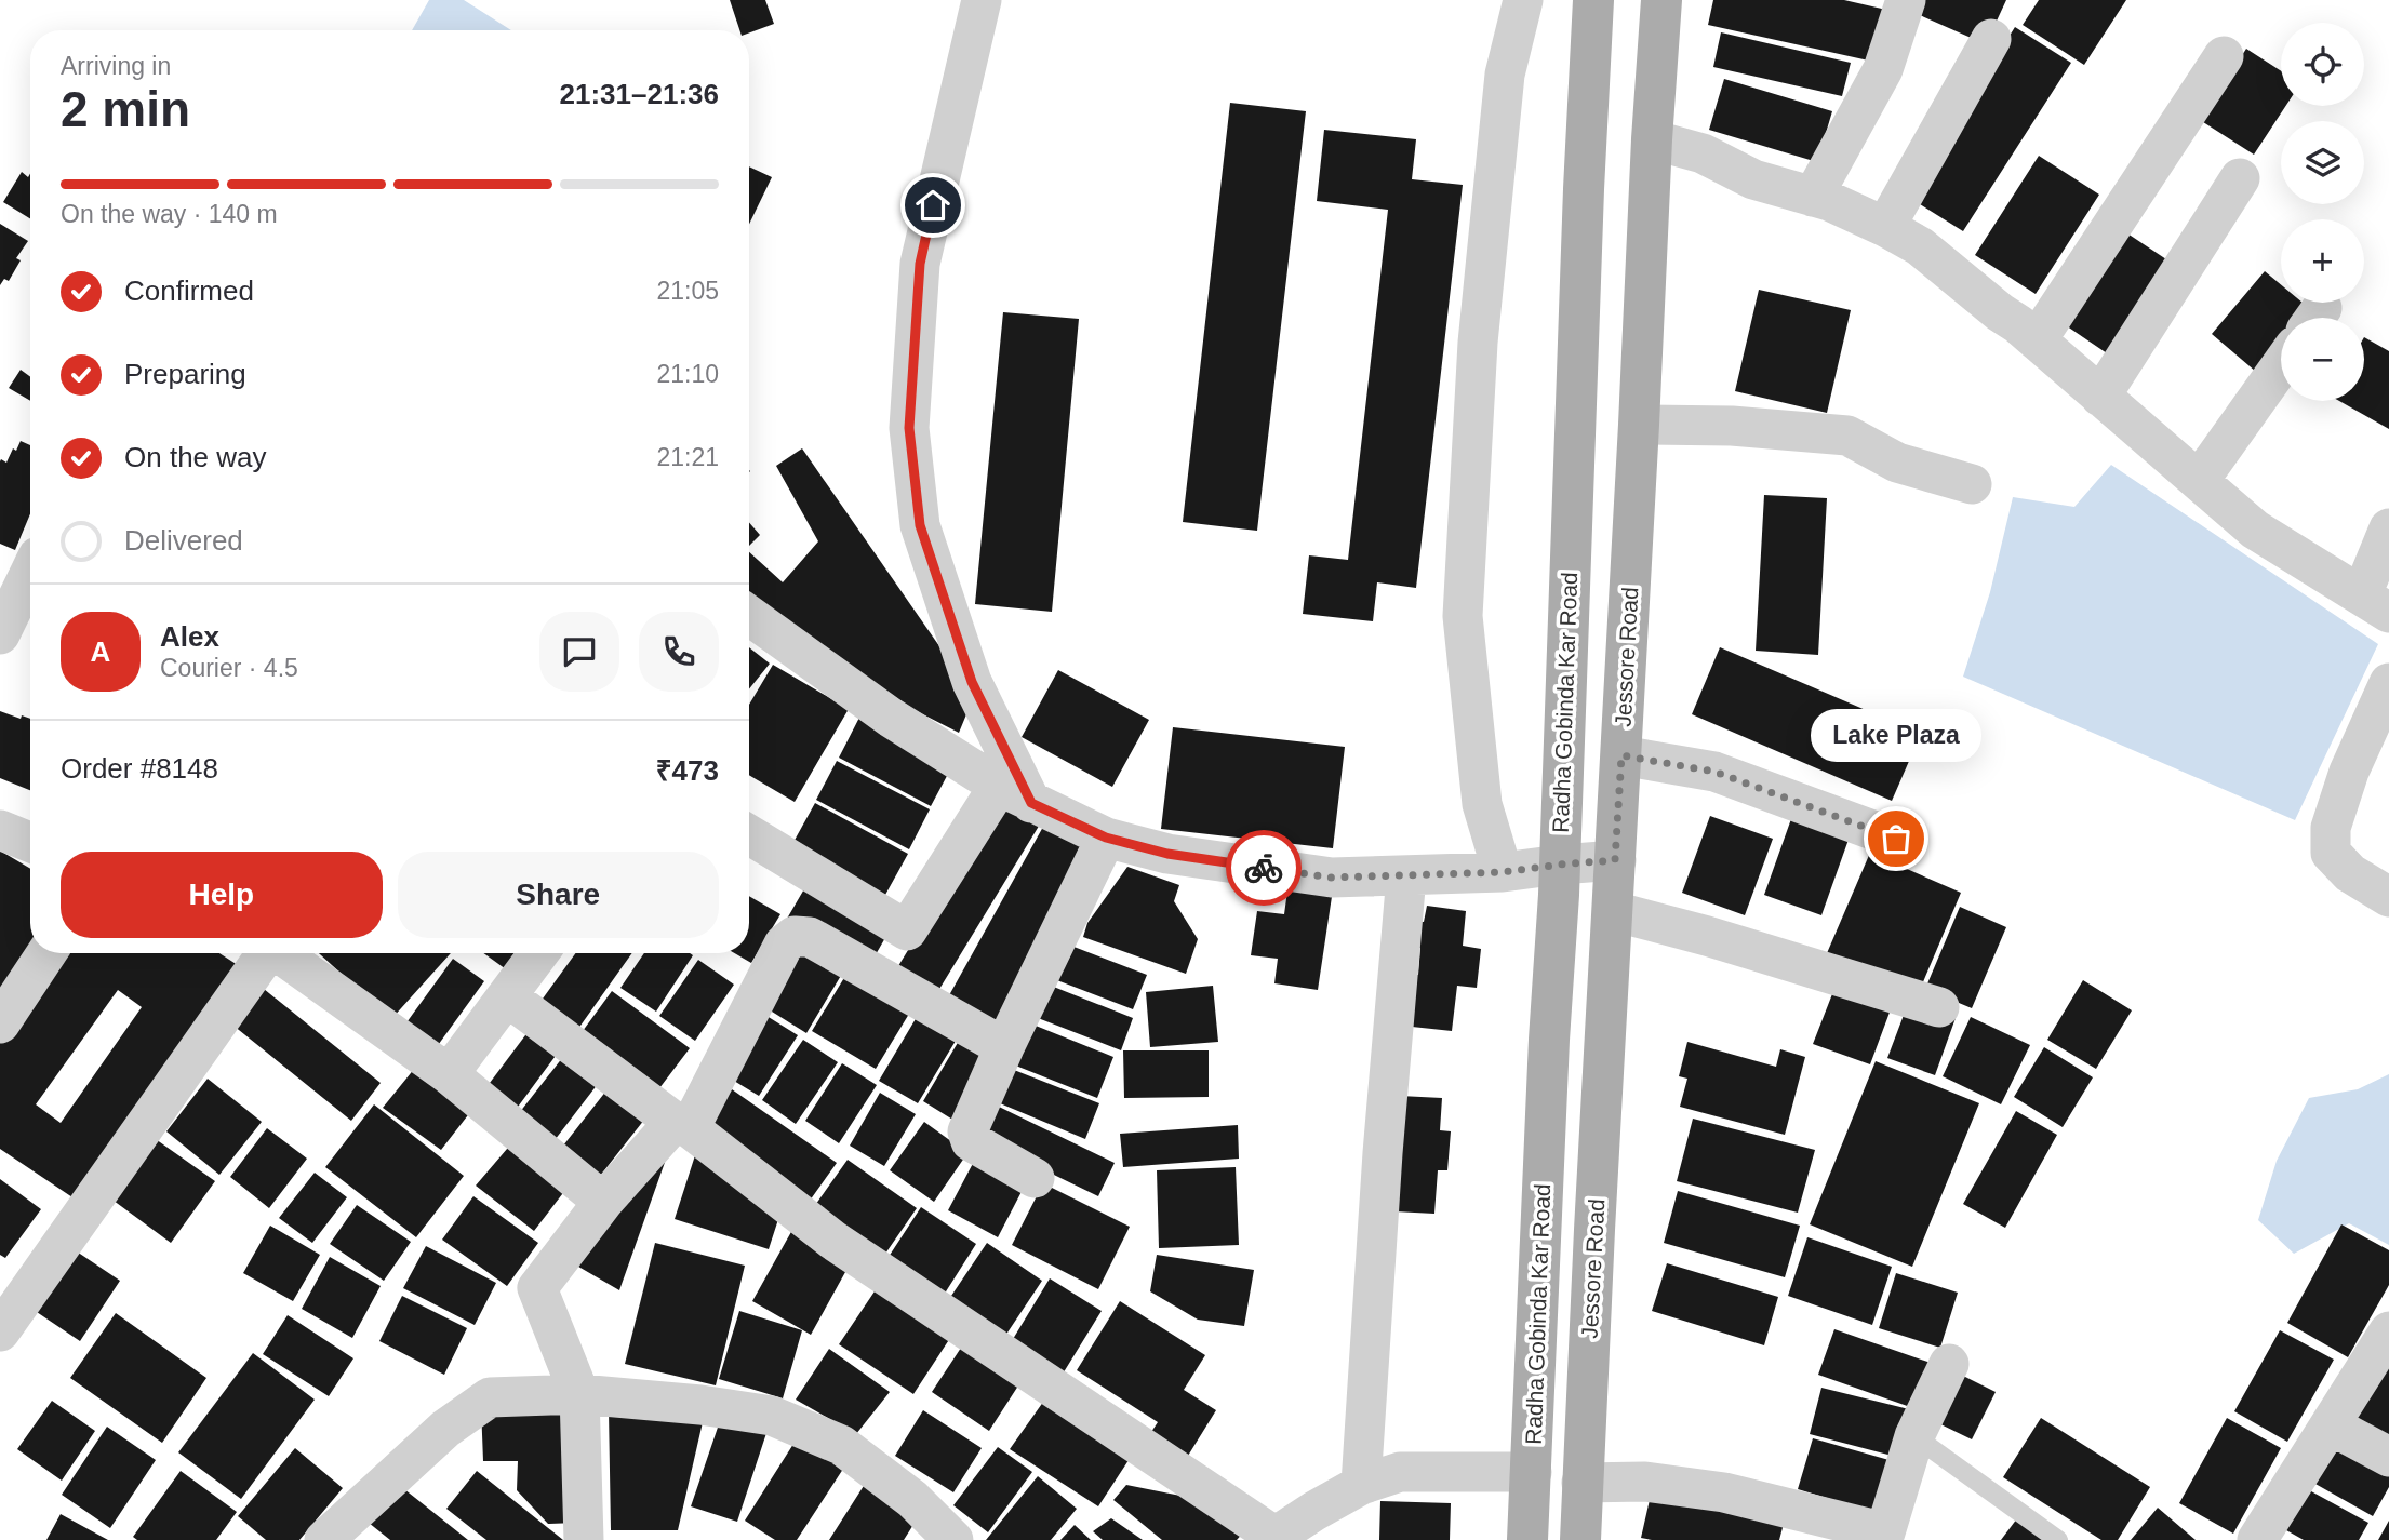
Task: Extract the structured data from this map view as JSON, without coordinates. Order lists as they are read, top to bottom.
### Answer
{
  "streets": {
    "main road": ["Jessore Road", "Radha Gobinda Kar Road"]
  },
  "places": ["Lake Plaza"],
  "page": {
    "map_buttons": ["+", "−"],
    "heading": ["2 min", "Arriving in", "21:31–21:36"],
    "panel": [
      "Alex",
      "Courier · 4.5",
      "Order #8148",
      "₹473"
    ],
    "bar": "On the way · 140 m",
    "list": [
      ["Confirmed", "21:05"],
      ["Preparing", "21:10"],
      ["On the way", "21:21"],
      "Delivered"
    ],
    "round": "A",
    "bubble": "Lake Plaza",
    "buttons": ["Help", "Share"]
  }
}
